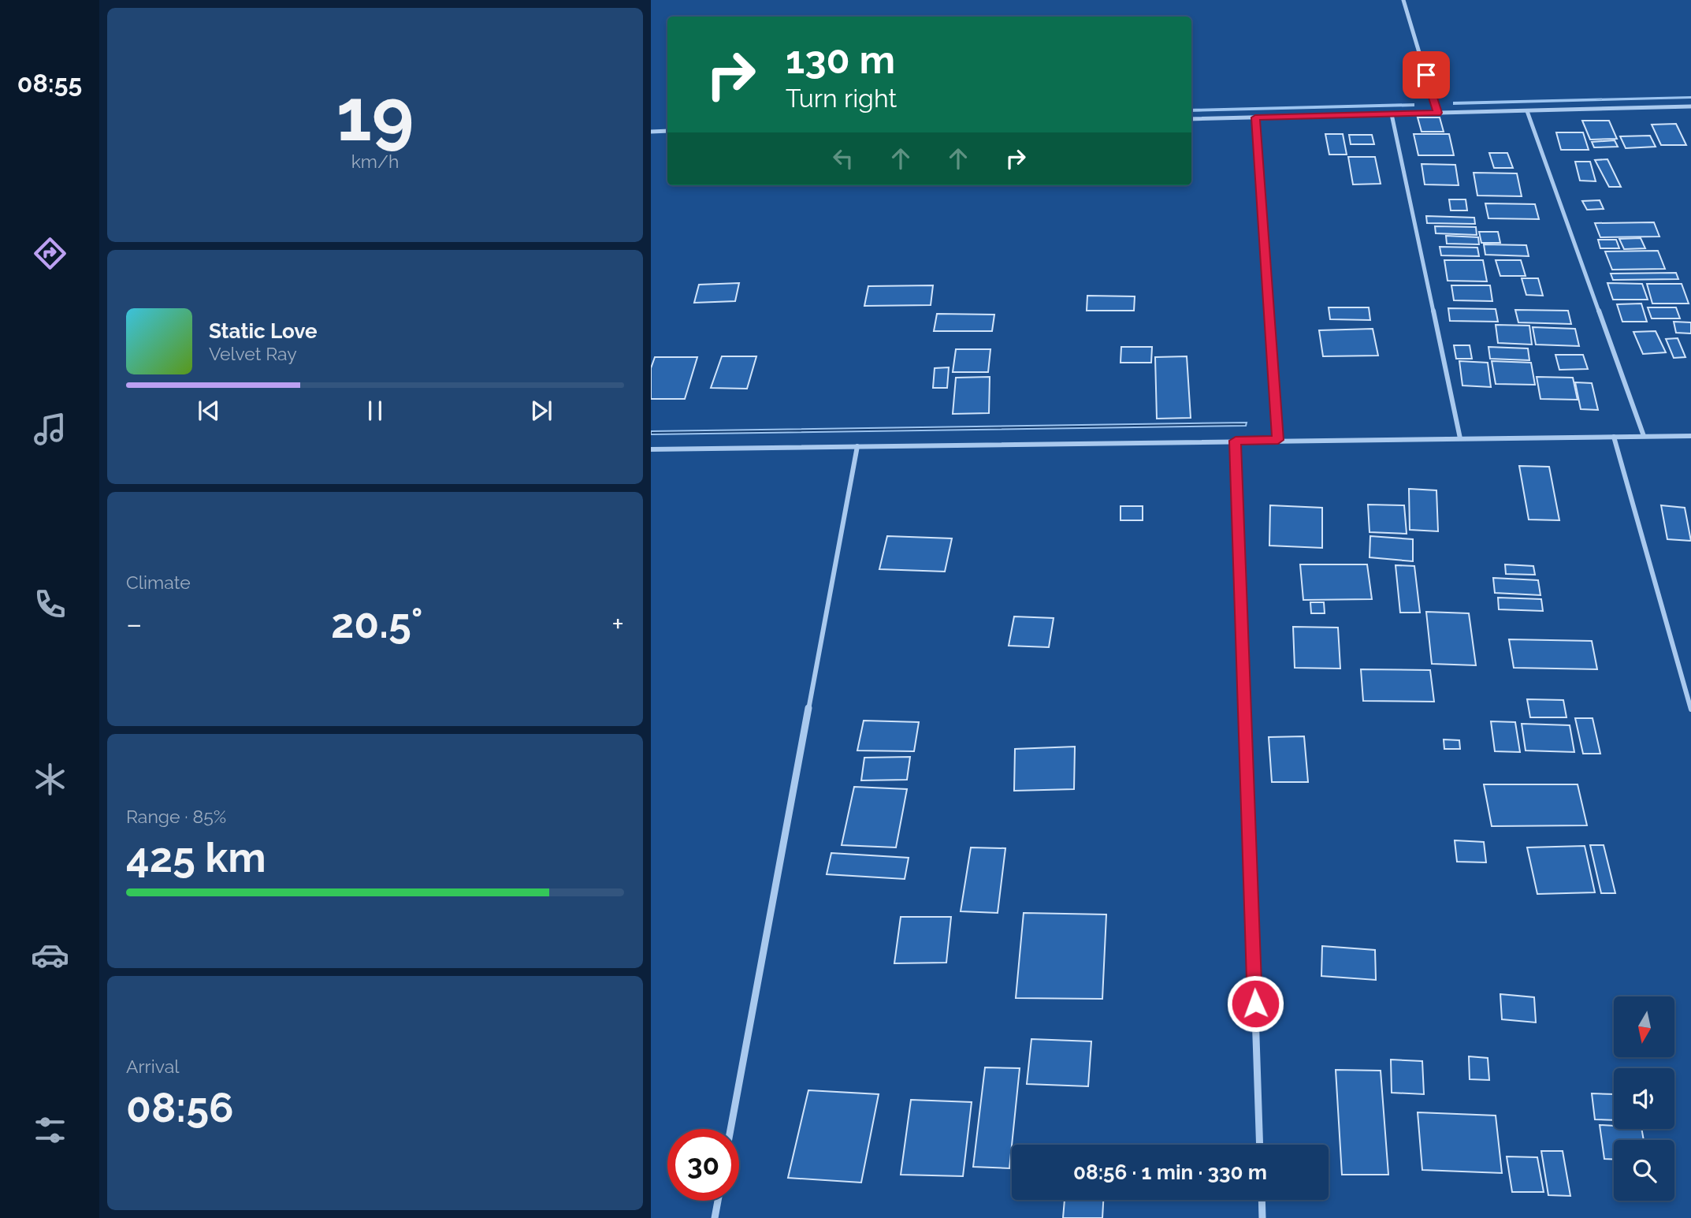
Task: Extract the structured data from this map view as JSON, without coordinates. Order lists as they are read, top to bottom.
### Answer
{
  "north": "bottom",
  "page": {
    "tabs": "08:55",
    "tile": [
      ["19", "km/h"],
      "Climate",
      ["Range · 85%", "425 km"],
      ["Arrival", "08:56"]
    ],
    "turn": ["130 m", "Turn right"],
    "song": ["Static Love", "Velvet Ray"],
    "heat": ["−", "20.5°", "+"],
    "limit": "30",
    "trip": "08:56 · 1 min · 330 m"
  }
}
